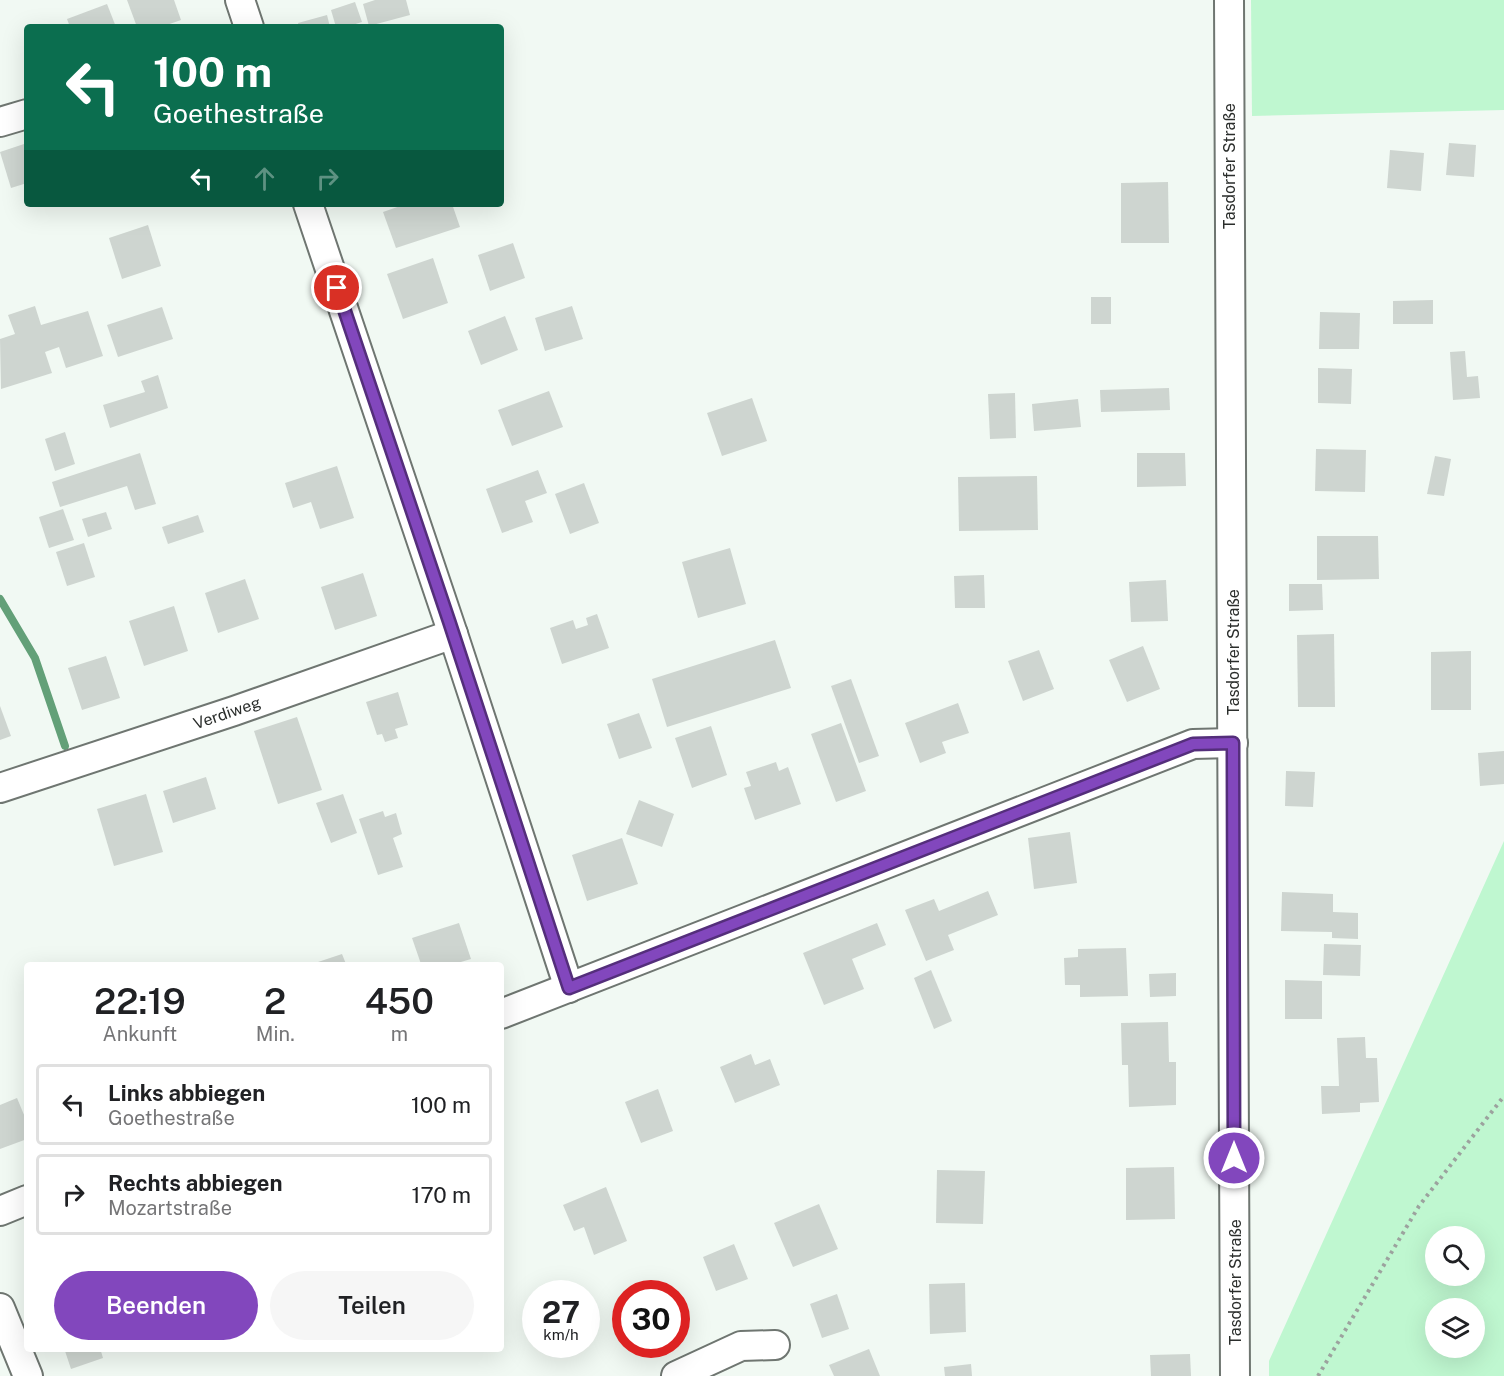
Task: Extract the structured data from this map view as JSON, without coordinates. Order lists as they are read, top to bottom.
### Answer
{
  "streets": {
    "street": ["Tasdorfer Straße", "Verdiweg"]
  },
  "page": {
    "turn": ["100 m", "Goethestraße"],
    "eta": [
      "22:19",
      "Ankunft",
      "2",
      "Min.",
      "450",
      "m"
    ],
    "list": [
      {
        "name": "Links abbiegen",
        "note": "Goethestraße",
        "value": "100 m"
      },
      {
        "name": "Rechts abbiegen",
        "note": "Mozartstraße",
        "value": "170 m"
      }
    ],
    "buttons": ["Beenden", "Teilen"],
    "speed": "27 km/h",
    "limit": "30"
  }
}
